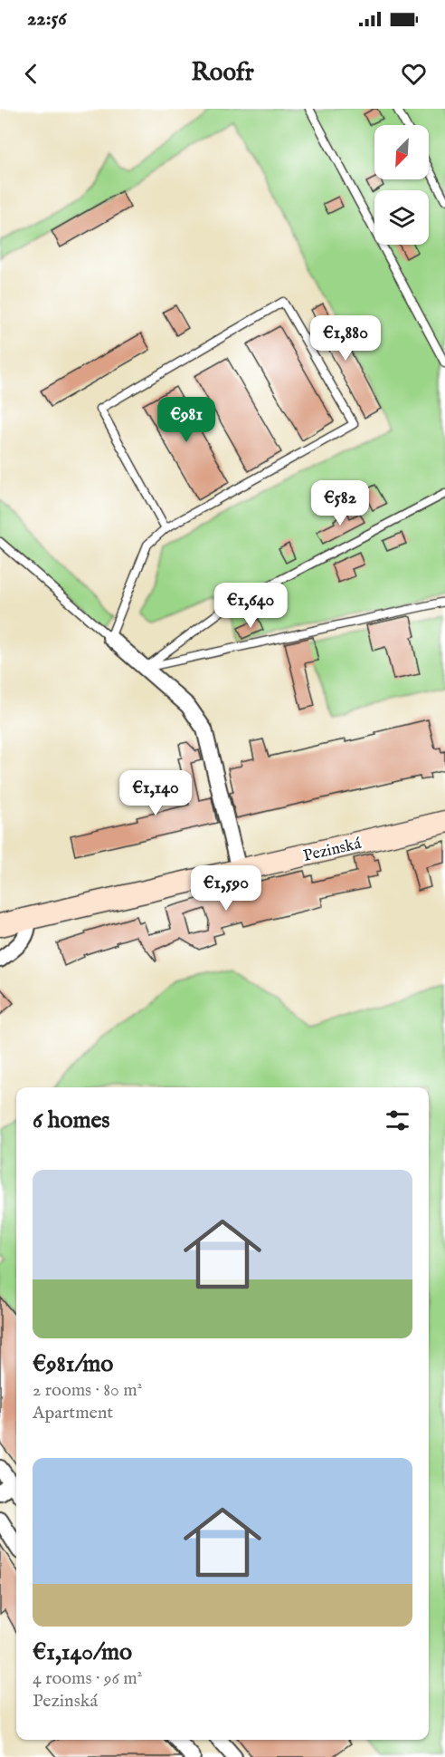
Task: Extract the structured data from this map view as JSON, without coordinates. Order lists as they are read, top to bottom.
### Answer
{
  "streets": {
    "main road": ["Pezinská"]
  },
  "north": "bottom left",
  "page": {
    "status": "22:56",
    "header": "Roofr",
    "price": [
      "€1,880",
      "€981",
      "€582",
      "€1,640",
      "€1,140",
      "€1,590"
    ],
    "heading": "6 homes",
    "list": [
      {
        "name": "€981/mo",
        "note": "2 rooms · 80 m² · Apartment"
      },
      {
        "name": "€1,140/mo",
        "note": "4 rooms · 96 m² · Pezinská"
      }
    ]
  }
}
